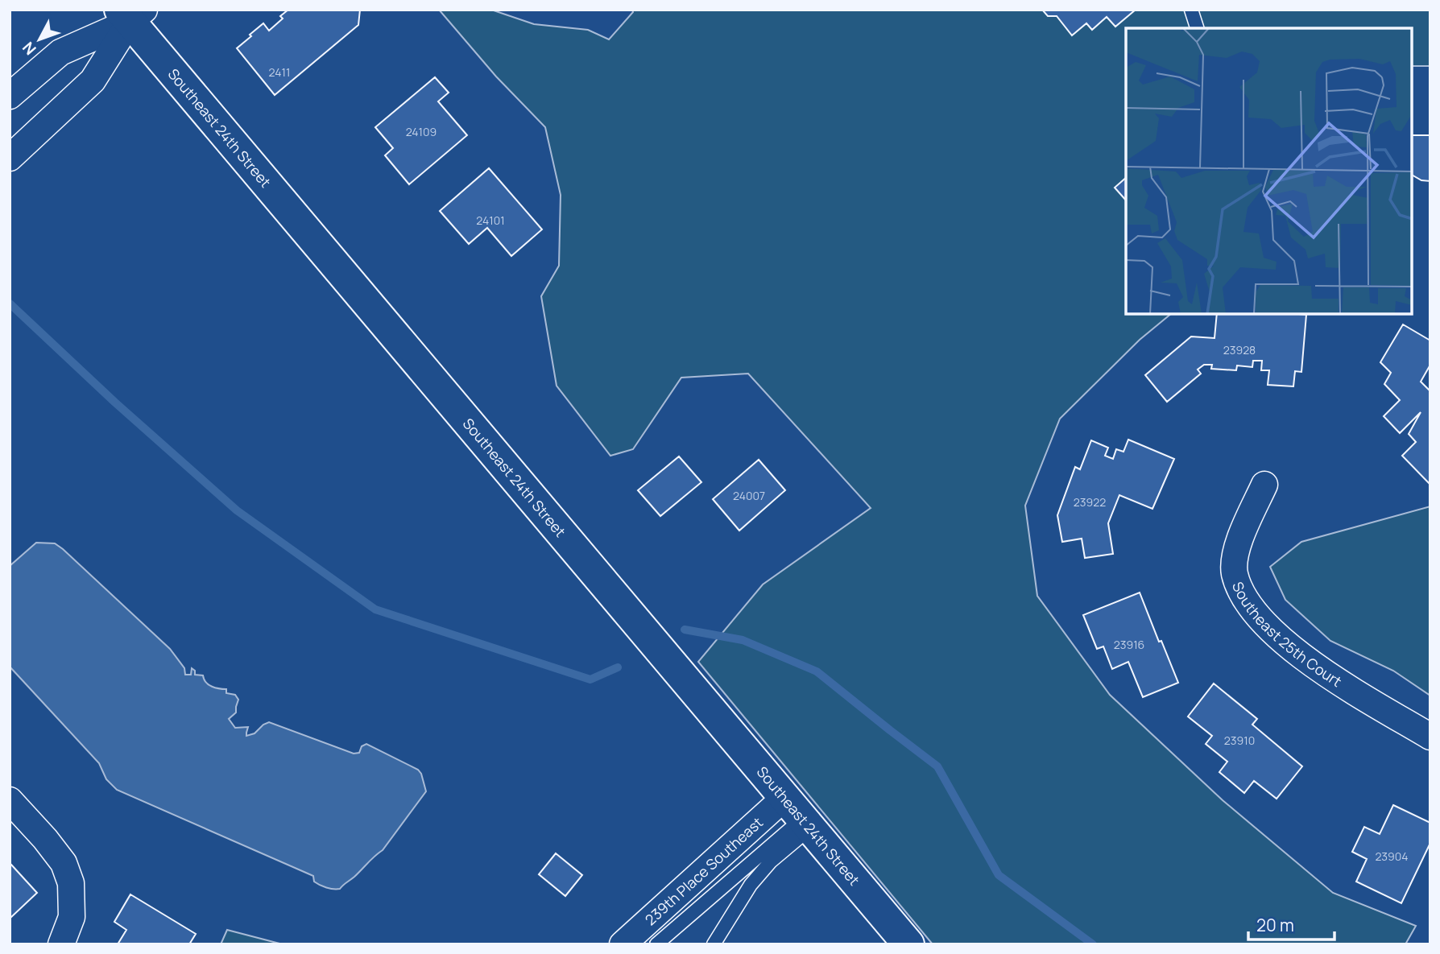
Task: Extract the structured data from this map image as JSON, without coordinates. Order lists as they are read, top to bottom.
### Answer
{
  "streets": {
    "street": ["Southeast 24th Street", "Southeast 25th Court", "239th Place Southeast"]
  },
  "crossings": [
    ["Southeast 24th Street", "239th Place Southeast"]
  ],
  "house_numbers": [
    "2411",
    "24109",
    "24101",
    "23928",
    "24007",
    "23922",
    "23916",
    "23910",
    "23904"
  ],
  "scale_bar": "20 m",
  "north": "bottom left"
}
